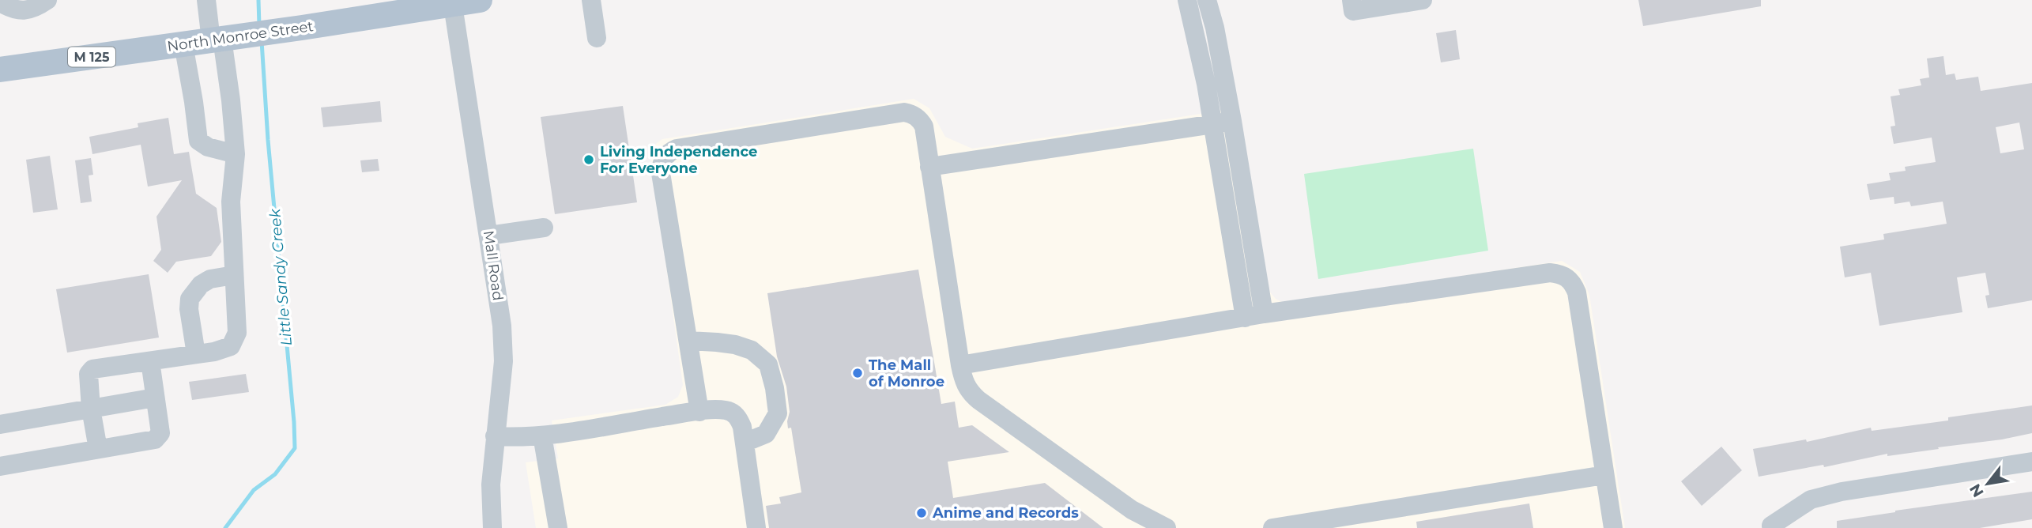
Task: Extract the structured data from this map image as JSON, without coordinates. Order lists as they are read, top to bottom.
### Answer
{
  "streets": {
    "main road": ["North Monroe Street", "M 125"],
    "street": ["Mall Road"]
  },
  "crossings": [
    ["North Monroe Street", "Mall Road"]
  ],
  "water": ["Little Sandy Creek"],
  "places": ["Living Independence For Everyone", "The Mall of Monroe", "Anime and Records"],
  "north": "bottom left"
}
